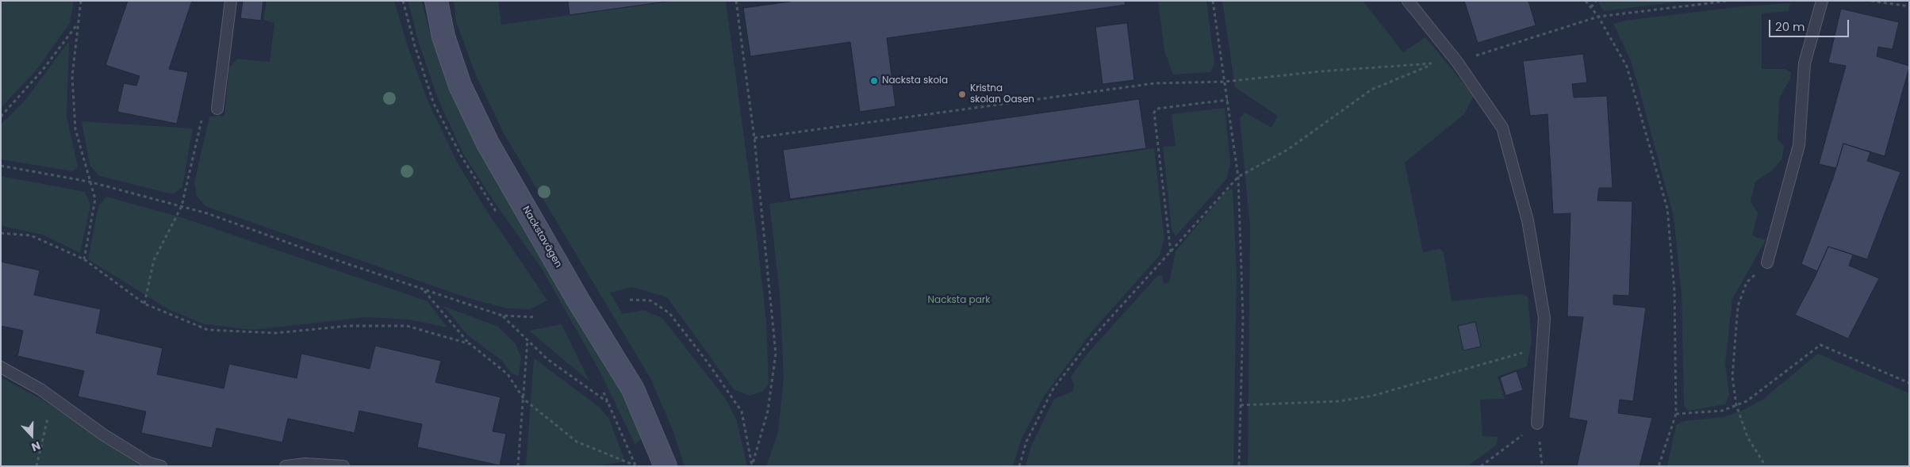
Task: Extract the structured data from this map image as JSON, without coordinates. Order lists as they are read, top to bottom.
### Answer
{
  "streets": {
    "street": ["Nackstavägen"]
  },
  "parks": ["Nacksta park"],
  "places": ["Nacksta skola", "Kristna skolan Oasen"],
  "scale_bar": "20 m",
  "north": "bottom"
}
